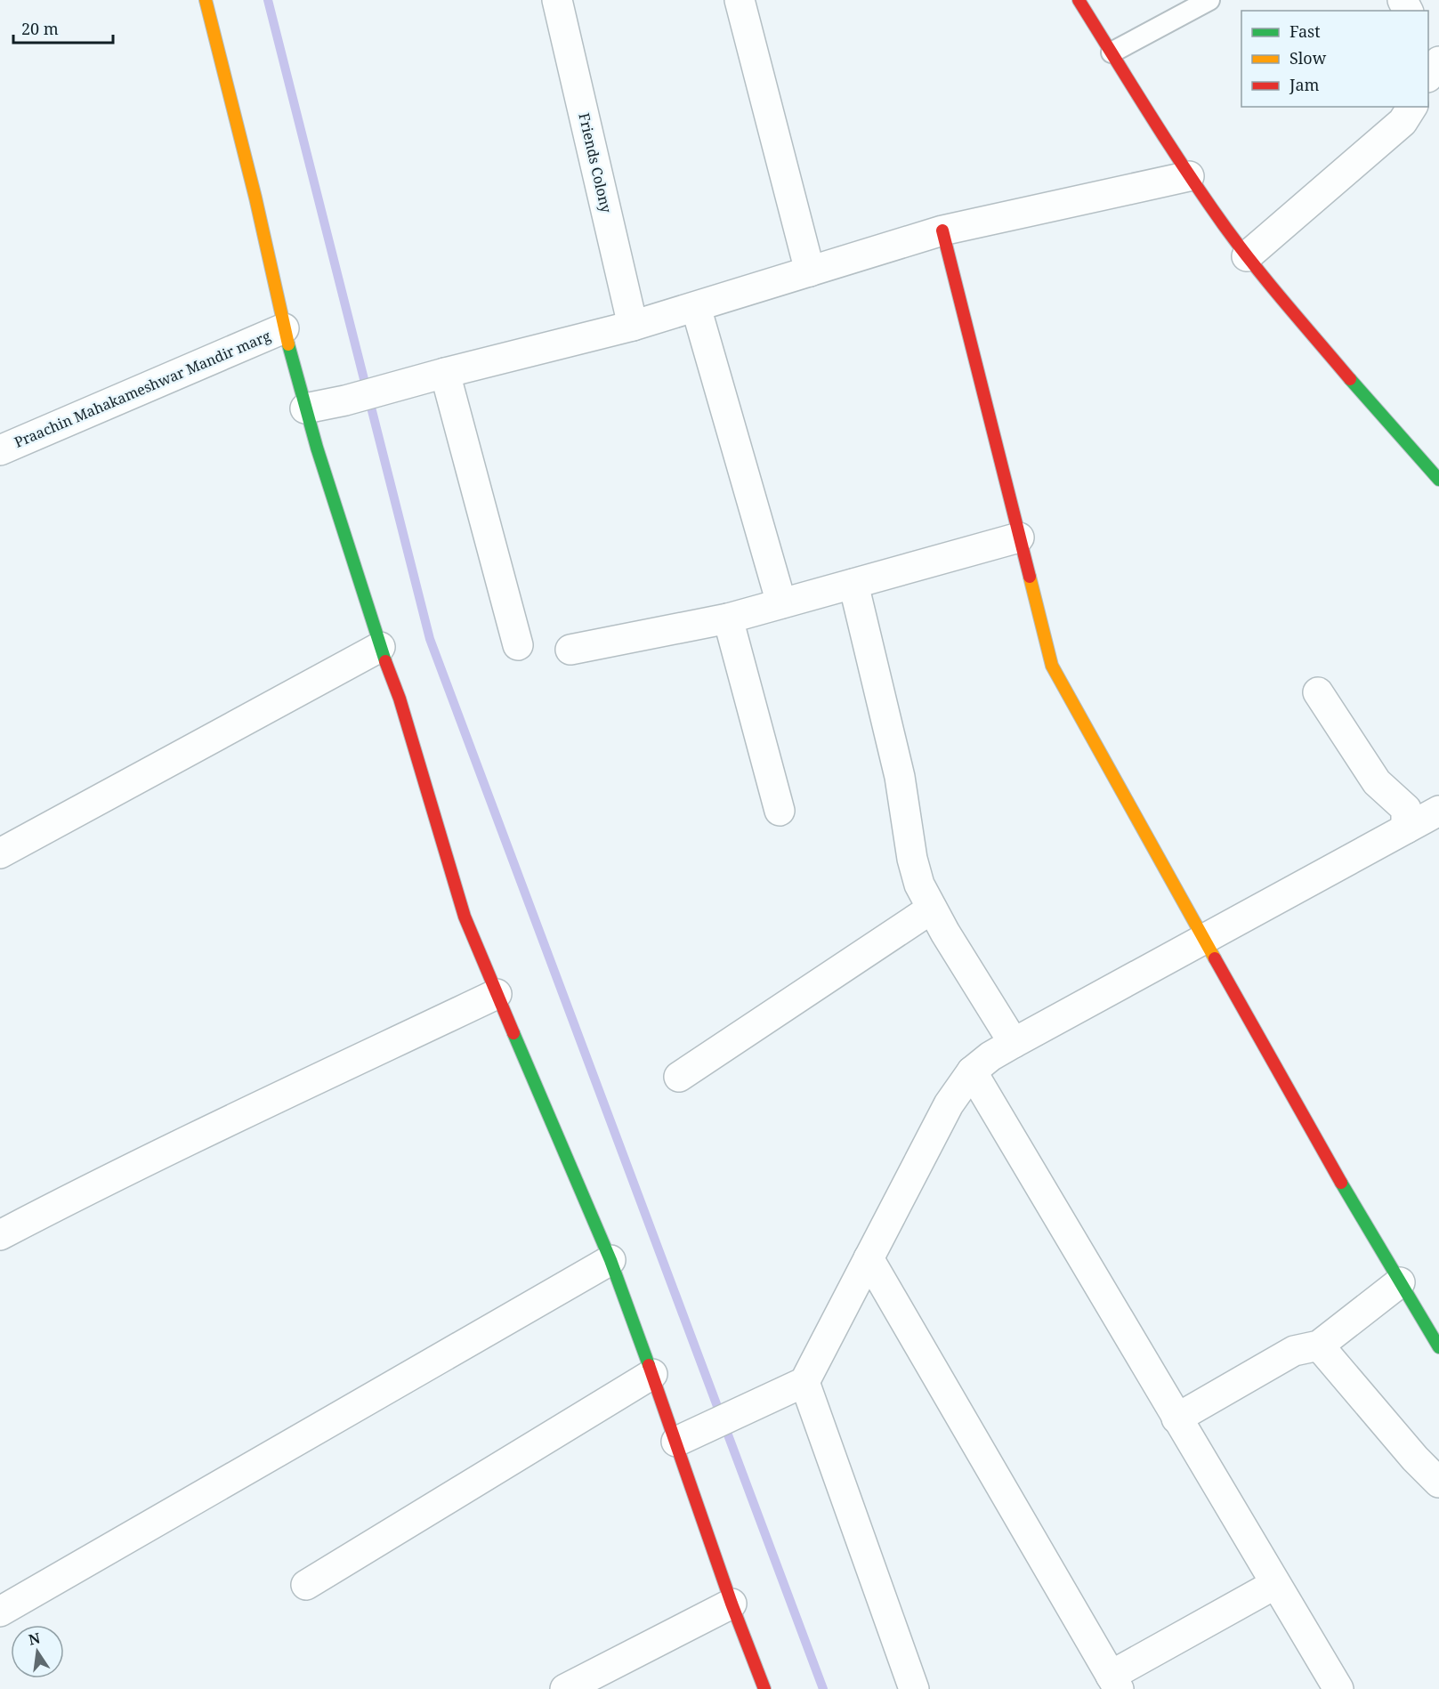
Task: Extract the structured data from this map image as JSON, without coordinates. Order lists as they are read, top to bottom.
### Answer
{
  "streets": {
    "street": ["Friends Colony", "Praachin Mahakameshwar Mandir marg"]
  },
  "legend": ["Fast", "Slow", "Jam"],
  "scale_bar": "20 m",
  "north": "top"
}
